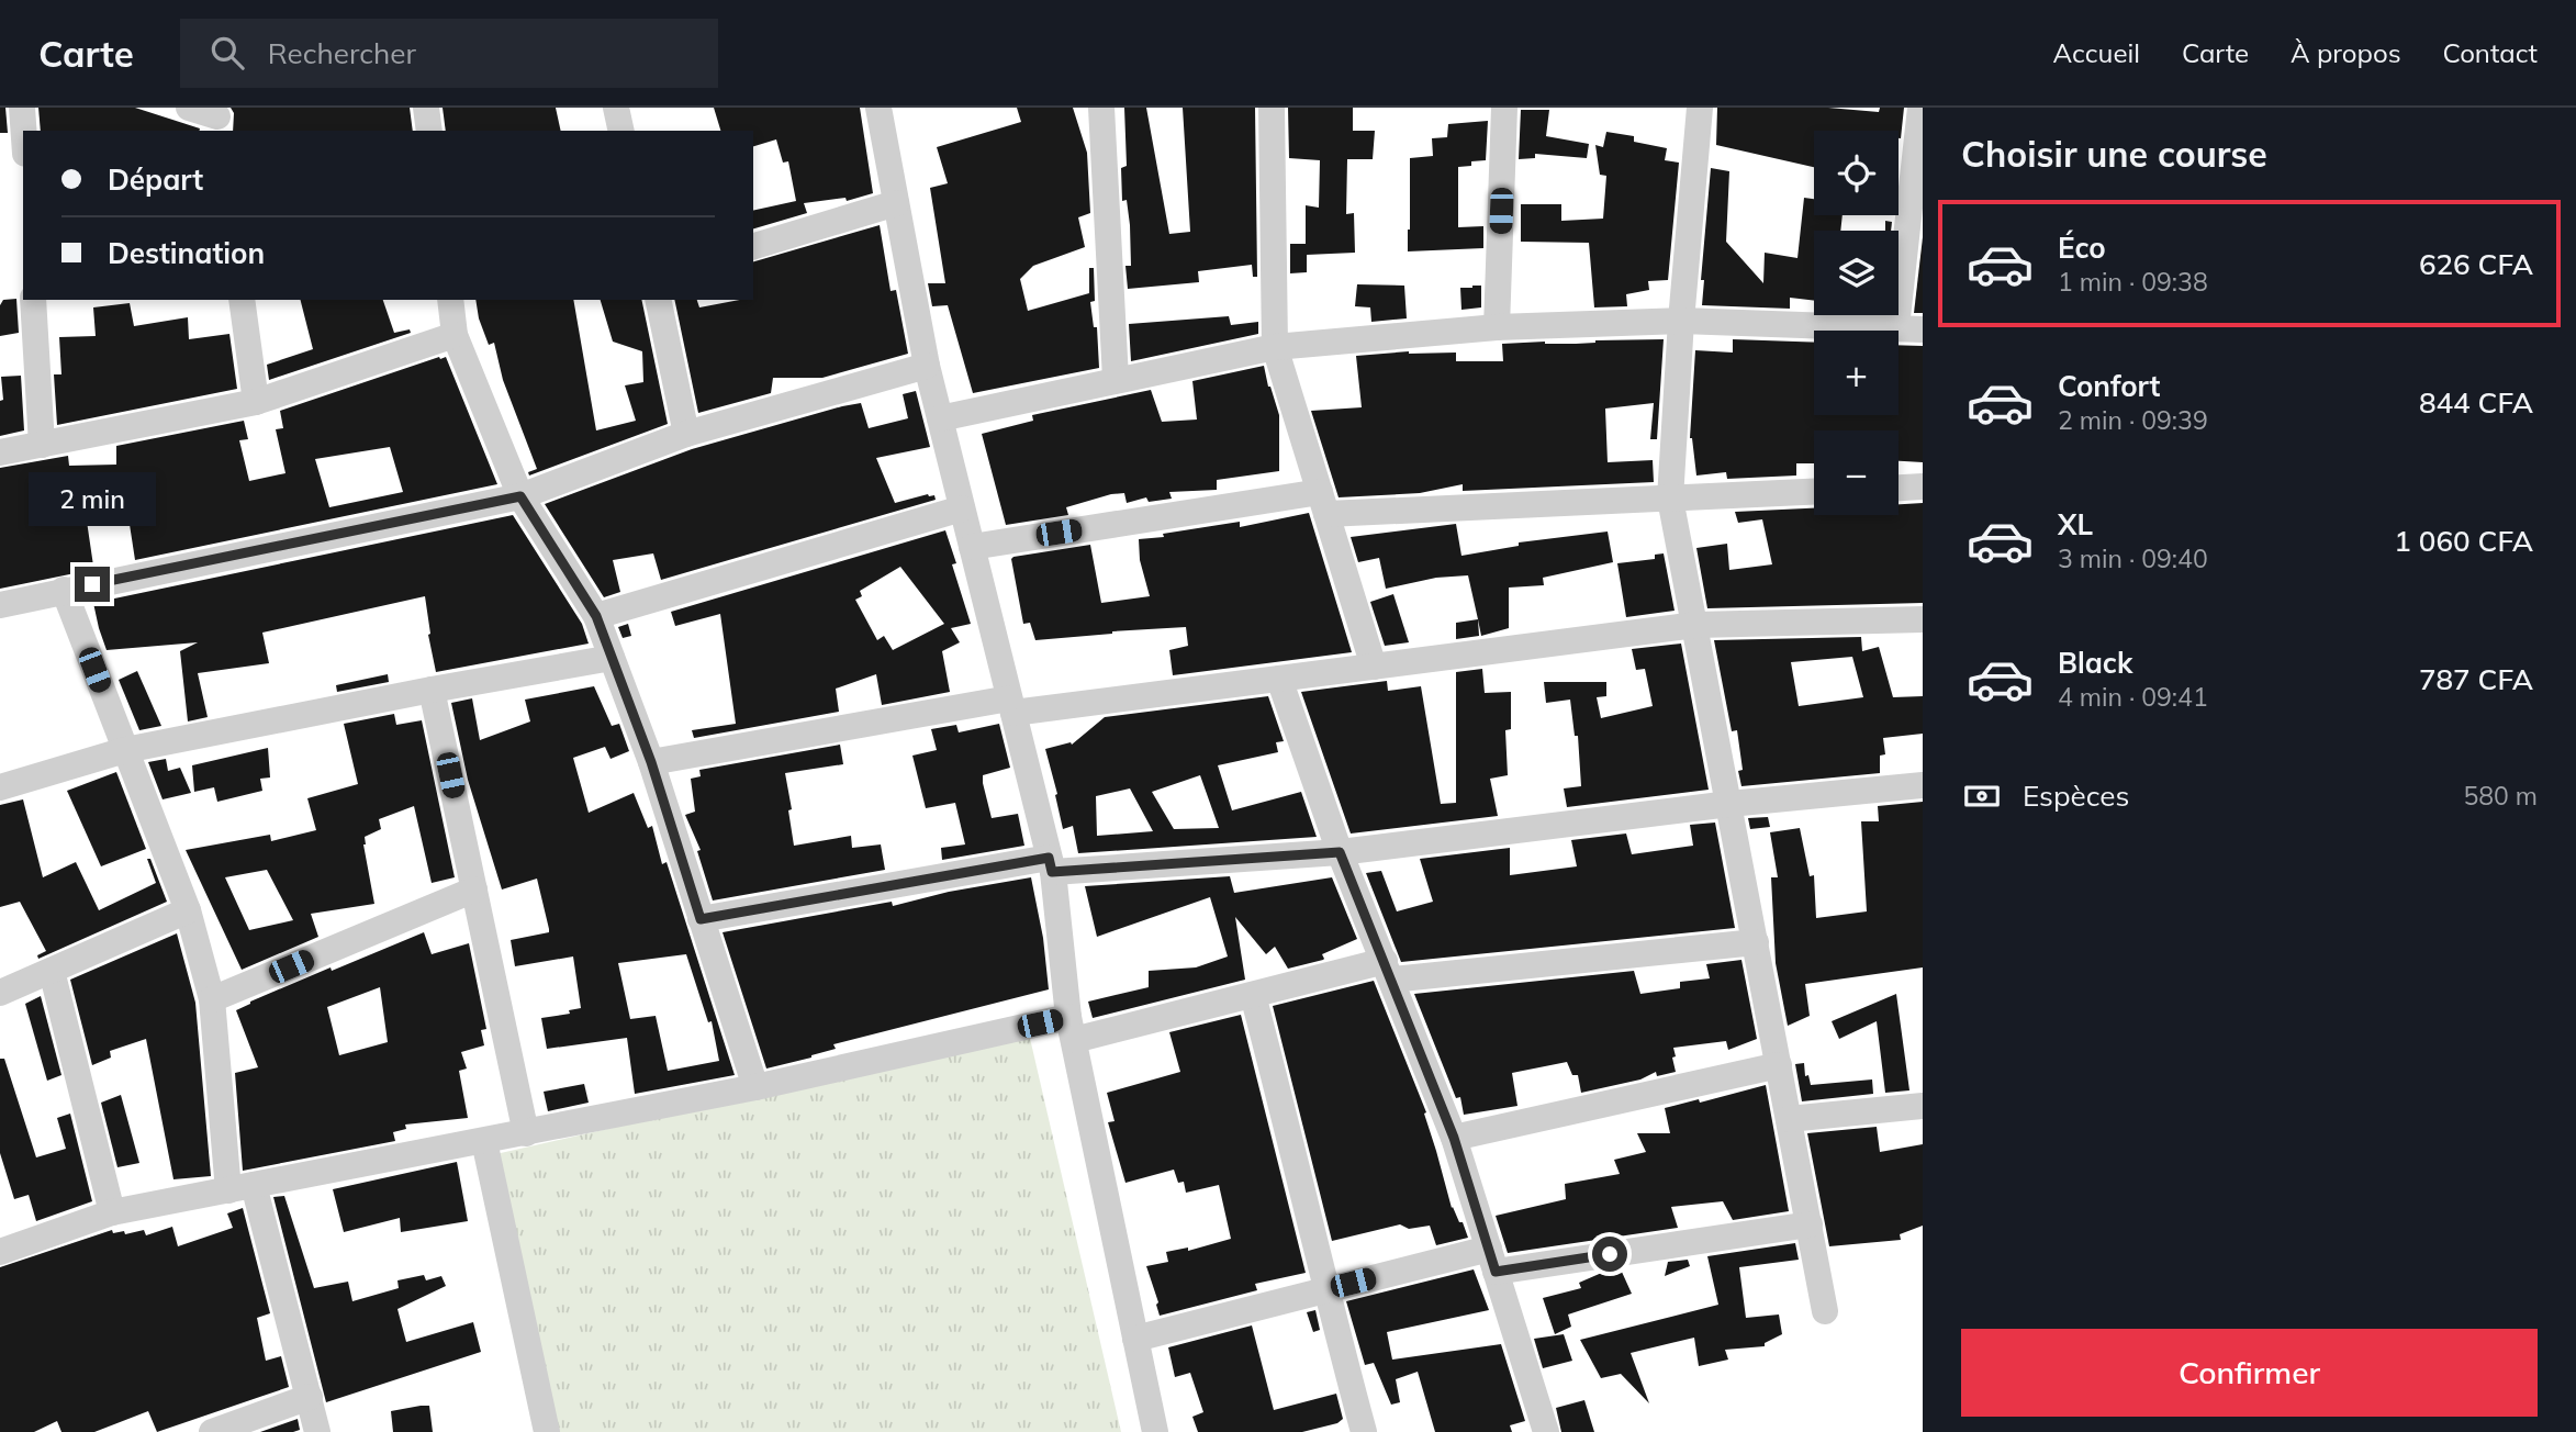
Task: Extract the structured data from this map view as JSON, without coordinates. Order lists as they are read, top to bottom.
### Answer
{
  "page": {
    "header": "Carte",
    "search": "Rechercher",
    "nav": [
      "Accueil",
      "Carte",
      "À propos",
      "Contact"
    ],
    "heading": "Choisir une course",
    "map_buttons": ["+", "−"],
    "banner": ["Départ", "Destination"],
    "list": [
      {
        "name": "Éco",
        "note": "1 min · 09:38",
        "value": "626 CFA"
      },
      {
        "name": "Confort",
        "note": "2 min · 09:39",
        "value": "844 CFA"
      },
      {
        "name": "XL",
        "note": "3 min · 09:40",
        "value": "1 060 CFA"
      },
      {
        "name": "Black",
        "note": "4 min · 09:41",
        "value": "787 CFA"
      }
    ],
    "bubble": "2 min",
    "pay": ["Espèces", "580 m"],
    "buttons": "Confirmer"
  }
}
